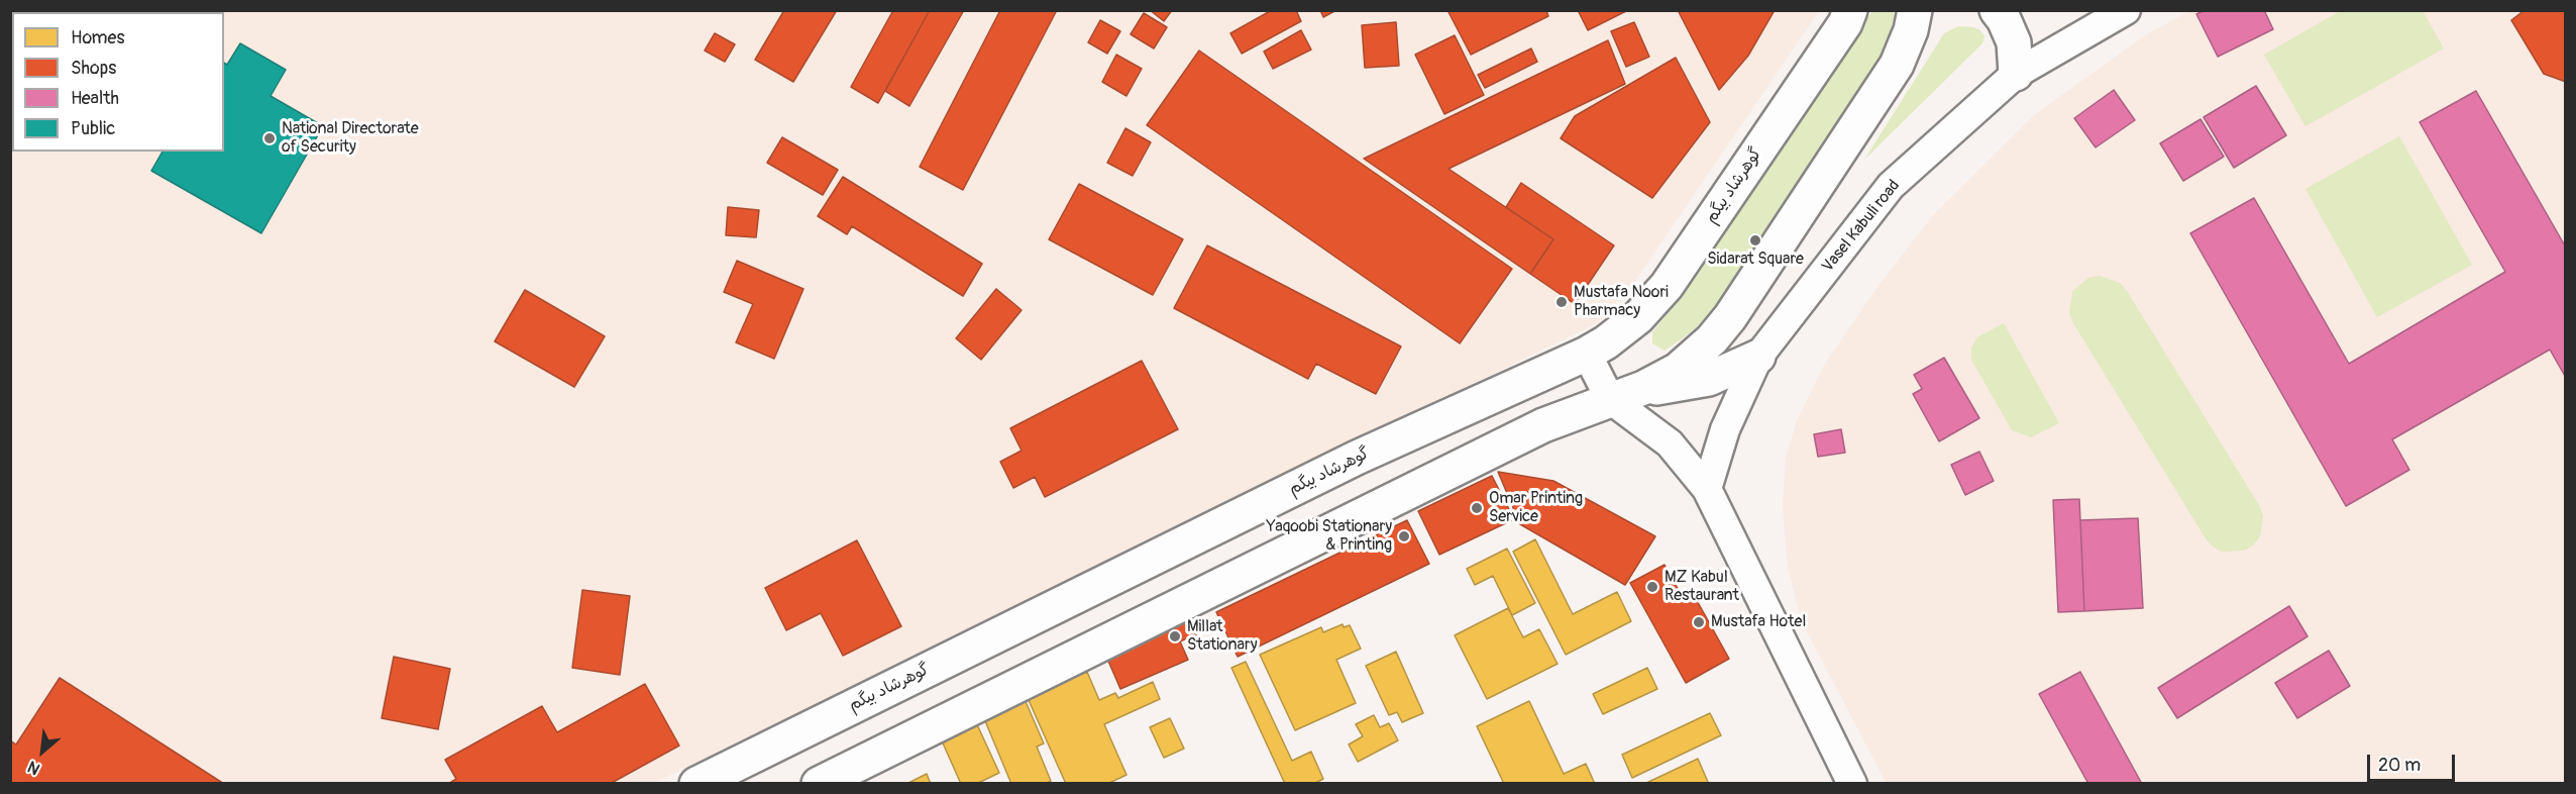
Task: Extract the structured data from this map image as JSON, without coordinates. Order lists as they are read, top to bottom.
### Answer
{
  "streets": {
    "main road": ["گوهرشاد بیگم"],
    "street": ["Vasel Kabuli road"]
  },
  "places": [
    "National Directorate of Security",
    "Sidarat Square",
    "Mustafa Noori Pharmacy",
    "Omar Printing Service",
    "Yaqoobi Stationary & Printing",
    "MZ Kabul Restaurant",
    "Mustafa Hotel",
    "Millat Stationary"
  ],
  "legend": [
    "Homes",
    "Shops",
    "Health",
    "Public"
  ],
  "scale_bar": "20 m",
  "north": "bottom left"
}
